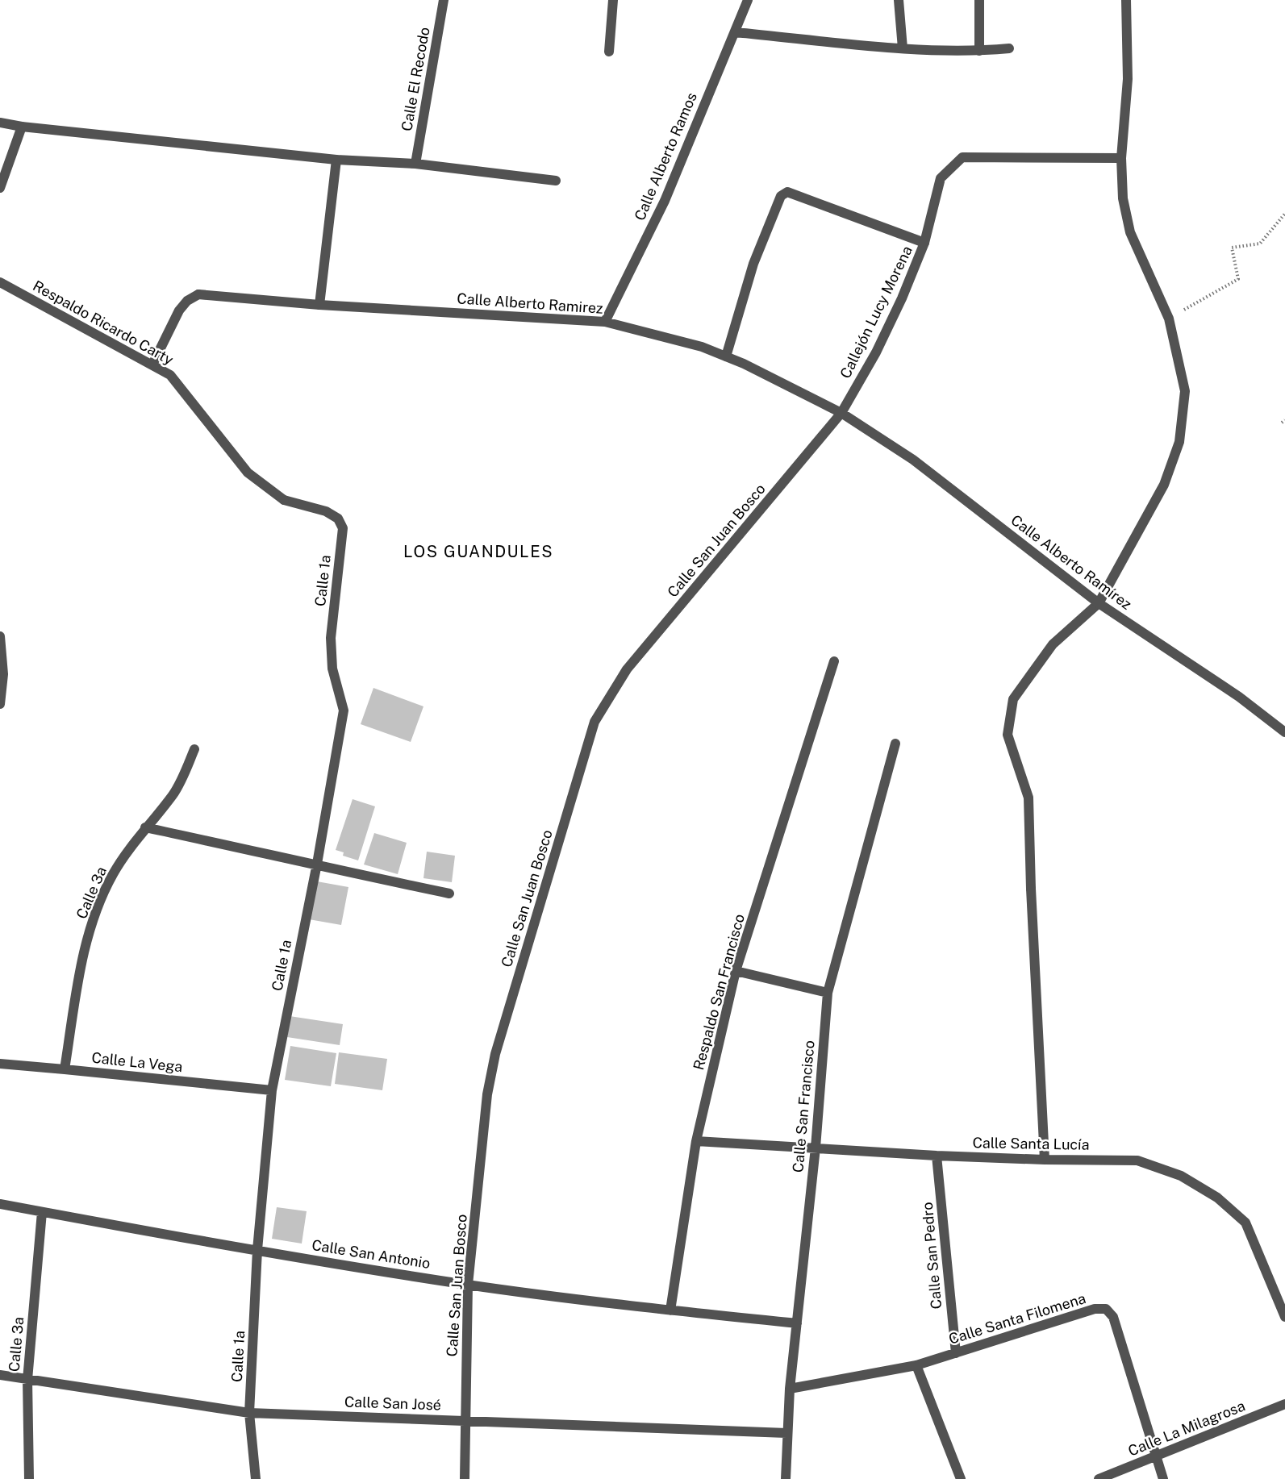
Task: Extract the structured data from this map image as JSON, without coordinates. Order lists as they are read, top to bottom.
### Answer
{
  "streets": {
    "street": [
      "Calle El Recodo",
      "Calle Alberto Ramos",
      "Calle Alberto Ramirez",
      "Callejón Lucy Morena",
      "Respaldo Ricardo Carty",
      "Calle San Juan Bosco",
      "Calle Alberto Ramírez",
      "Calle 1a",
      "Calle 3a",
      "Respaldo San Francisco",
      "Calle La Vega",
      "Calle San Francisco",
      "Calle Santa Lucía",
      "Calle San Antonio",
      "Calle San Pedro",
      "Calle Santa Filomena",
      "Calle San José",
      "Calle La Milagrosa"
    ]
  },
  "crossings": [
    ["Calle Alberto Ramos", "Calle Alberto Ramirez"],
    ["Calle Alberto Ramirez", "Callejón Lucy Morena"],
    ["Calle Alberto Ramirez", "Respaldo Ricardo Carty"],
    ["Calle Alberto Ramirez", "Calle San Juan Bosco"],
    ["Calle Alberto Ramirez", "Calle Alberto Ramírez"],
    ["Callejón Lucy Morena", "Calle San Juan Bosco"],
    ["Callejón Lucy Morena", "Calle Alberto Ramírez"],
    ["Respaldo Ricardo Carty", "Calle 1a"],
    ["Calle San Juan Bosco", "Calle Alberto Ramírez"],
    ["Calle San Juan Bosco", "Calle San Antonio"],
    ["Calle San Juan Bosco", "Calle San José"],
    ["Calle 1a", "Calle La Vega"],
    ["Calle 1a", "Calle San Antonio"],
    ["Calle 1a", "Calle San José"],
    ["Calle 3a", "Calle La Vega"],
    ["Calle 3a", "Calle San Antonio"],
    ["Calle 3a", "Calle San José"],
    ["Respaldo San Francisco", "Calle Santa Lucía"],
    ["Respaldo San Francisco", "Calle San Antonio"],
    ["Calle San Francisco", "Calle Santa Lucía"],
    ["Calle San Francisco", "Calle San Antonio"],
    ["Calle San Francisco", "Calle Santa Filomena"],
    ["Calle San Francisco", "Calle San José"],
    ["Calle Santa Lucía", "Calle San Pedro"],
    ["Calle San Pedro", "Calle Santa Filomena"],
    ["Calle Santa Filomena", "Calle La Milagrosa"]
  ],
  "districts": ["LOS GUANDULES"]
}
